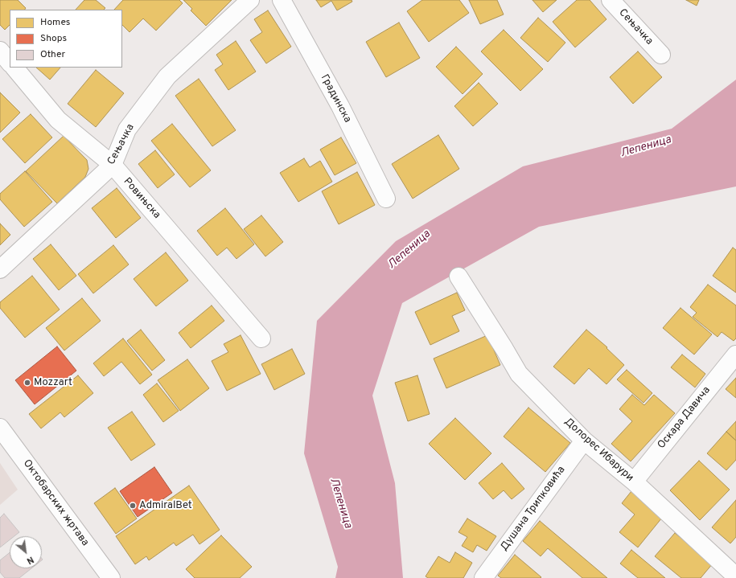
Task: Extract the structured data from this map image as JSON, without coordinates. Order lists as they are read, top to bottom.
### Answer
{
  "streets": {
    "street": [
      "Сењачка",
      "Градинска",
      "Ровињска",
      "Оскара Давича",
      "Долорес Ибарури",
      "Октобарских жртава",
      "Душана Трипковића"
    ]
  },
  "crossings": [
    ["Сењачка", "Ровињска"],
    ["Оскара Давича", "Долорес Ибарури"],
    ["Долорес Ибарури", "Душана Трипковића"]
  ],
  "water": ["Лепеница"],
  "places": ["Mozzart", "AdmiralBet"],
  "legend": ["Homes", "Shops", "Other"],
  "north": "bottom right"
}
